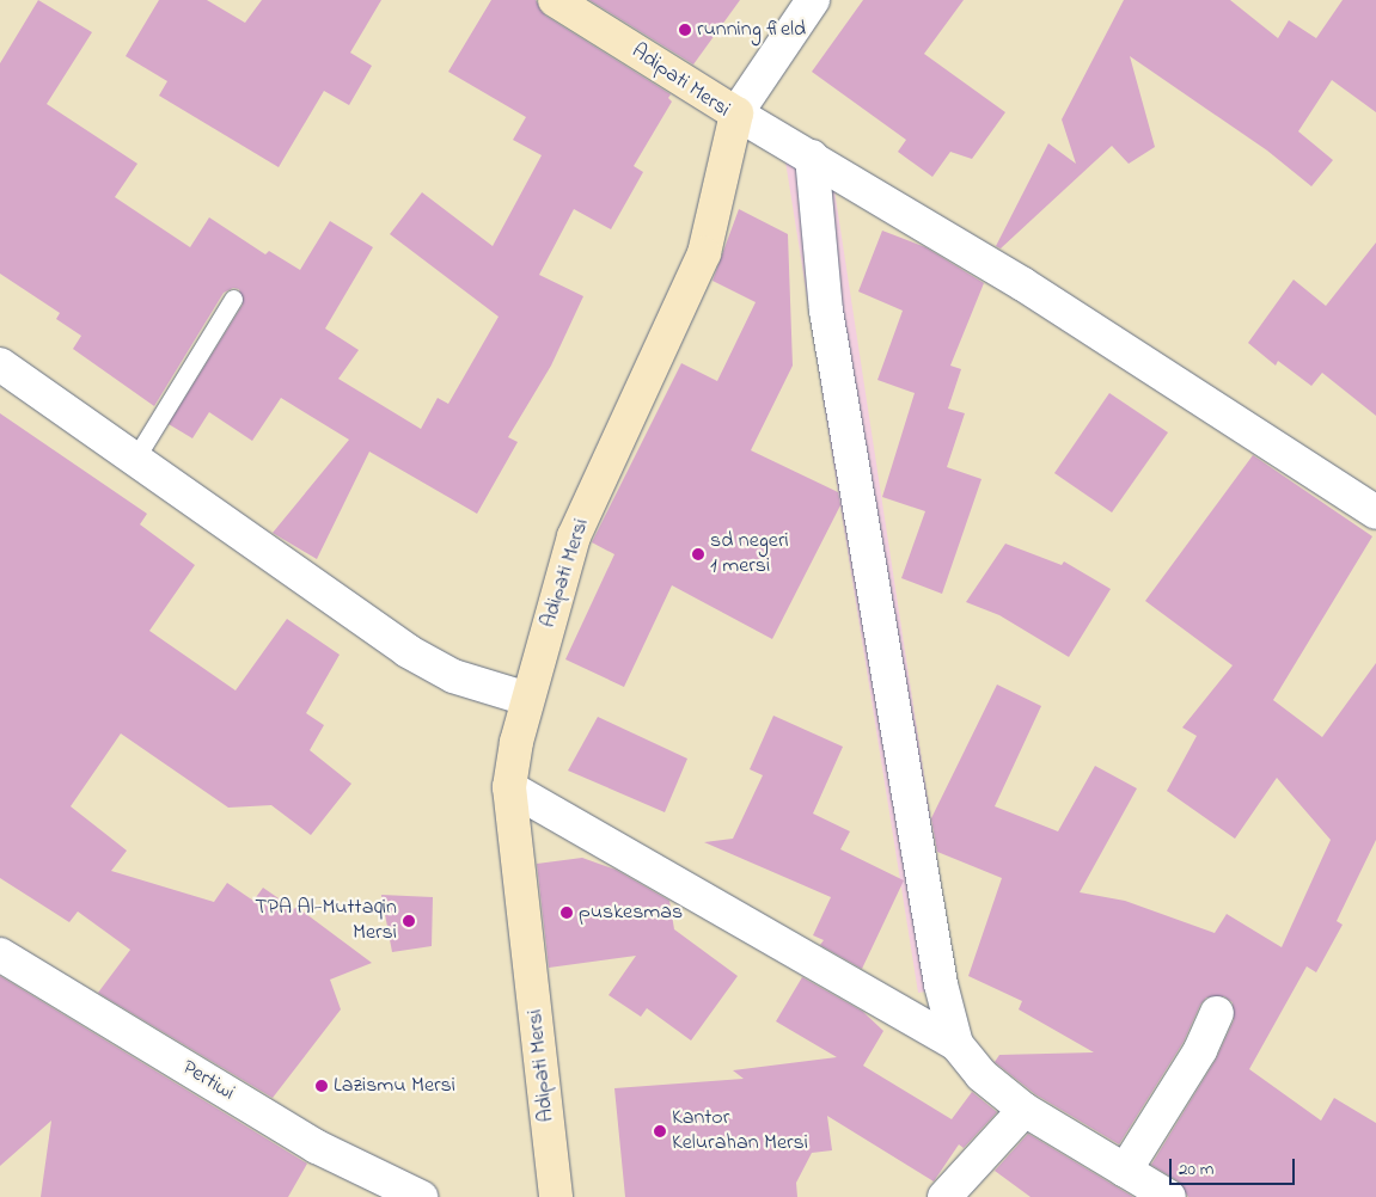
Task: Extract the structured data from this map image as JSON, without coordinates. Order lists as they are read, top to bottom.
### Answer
{
  "streets": {
    "street": ["Adipati Mersi", "Pertiwi"]
  },
  "places": [
    "running field",
    "sd negeri 1 mersi",
    "puskesmas",
    "TPA Al-Muttaqin Mersi",
    "Lazismu Mersi",
    "Kantor Kelurahan Mersi"
  ],
  "scale_bar": "20 m"
}
